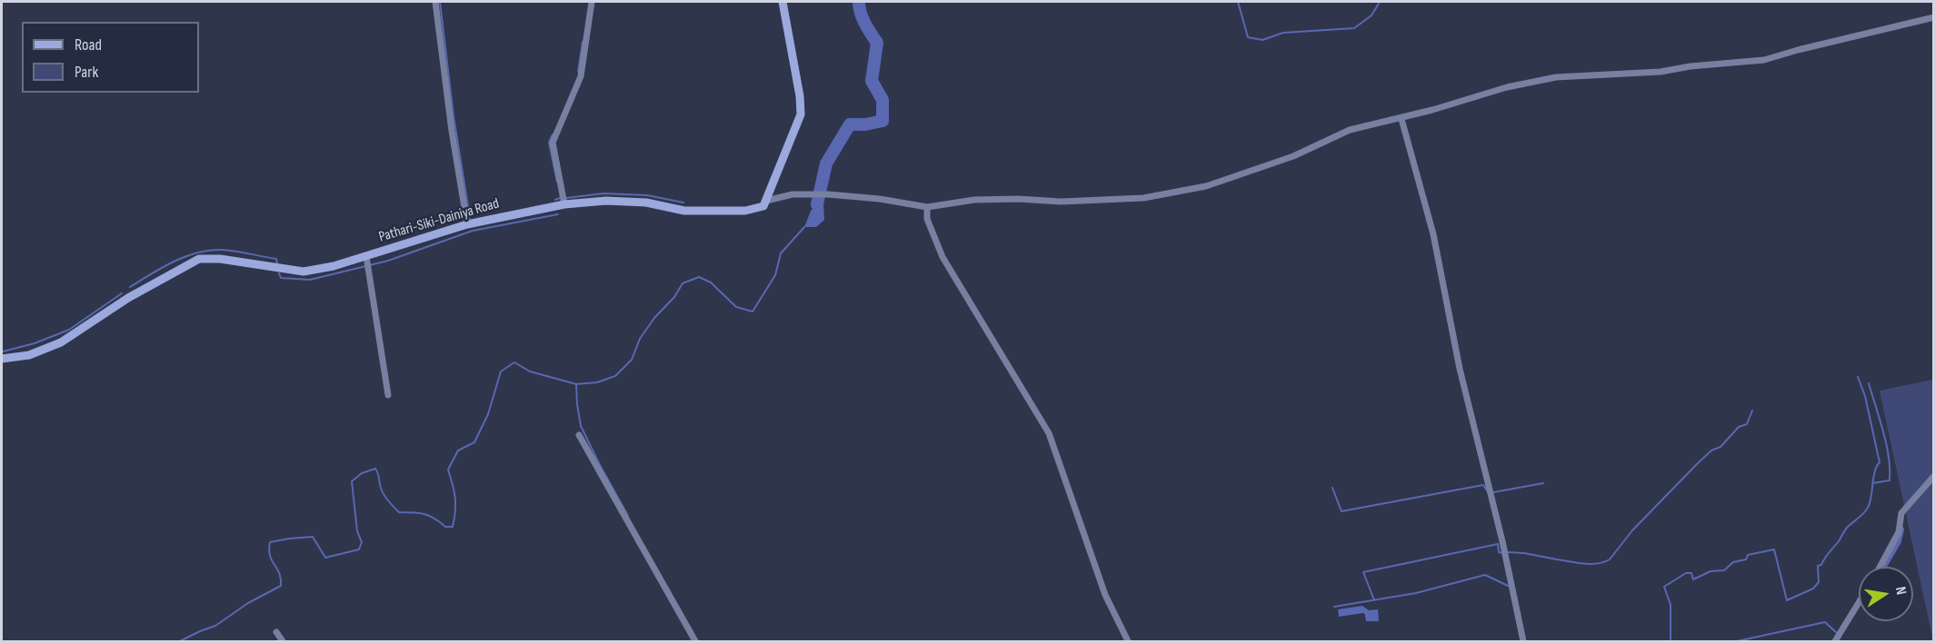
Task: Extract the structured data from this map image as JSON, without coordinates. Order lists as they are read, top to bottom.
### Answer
{
  "streets": {
    "main road": ["Pathari-Siki-Dainiya Road"]
  },
  "legend": ["Road", "Park"],
  "north": "right"
}
